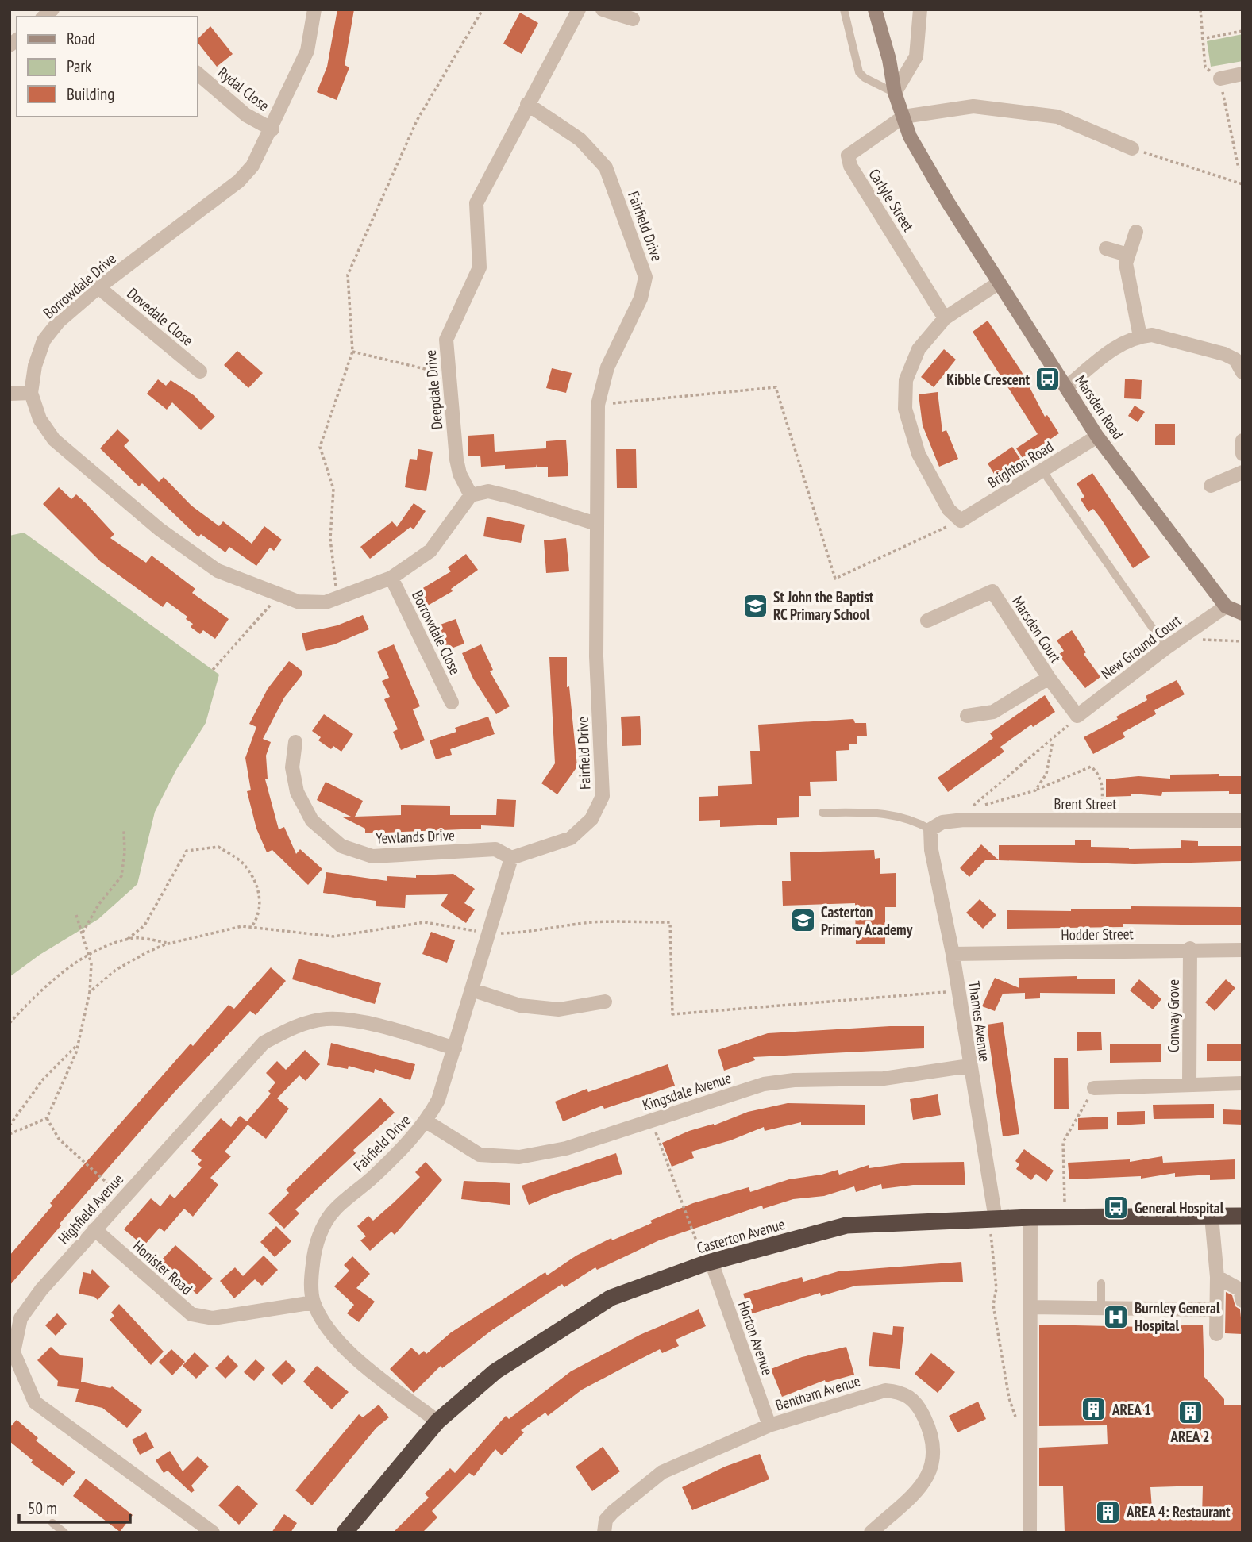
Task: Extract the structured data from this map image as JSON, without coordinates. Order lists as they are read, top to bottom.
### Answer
{
  "streets": {
    "highway": ["Casterton Avenue"],
    "street": [
      "Rydal Close",
      "Carlyle Street",
      "Fairfield Drive",
      "Borrowdale Drive",
      "Dovedale Close",
      "Deepdale Drive",
      "Marsden Road",
      "Brighton Road",
      "Marsden Court",
      "Borrowdale Close",
      "New Ground Court",
      "Brent Street",
      "Yewlands Drive",
      "Hodder Street",
      "Conway Grove",
      "Thames Avenue",
      "Kingsdale Avenue",
      "Highfield Avenue",
      "Honister Road",
      "Horton Avenue",
      "Bentham Avenue"
    ]
  },
  "crossings": [
    ["Rydal Close", "Borrowdale Drive"],
    ["Carlyle Street", "Marsden Road"],
    ["Fairfield Drive", "Deepdale Drive"],
    ["Fairfield Drive", "Yewlands Drive"],
    ["Fairfield Drive", "Kingsdale Avenue"],
    ["Fairfield Drive", "Highfield Avenue"],
    ["Fairfield Drive", "Casterton Avenue"],
    ["Fairfield Drive", "Honister Road"],
    ["Borrowdale Drive", "Dovedale Close"],
    ["Marsden Road", "Brighton Road"],
    ["Marsden Road", "New Ground Court"],
    ["Marsden Court", "New Ground Court"],
    ["Brent Street", "Thames Avenue"],
    ["Hodder Street", "Conway Grove"],
    ["Hodder Street", "Thames Avenue"],
    ["Thames Avenue", "Kingsdale Avenue"],
    ["Thames Avenue", "Casterton Avenue"],
    ["Highfield Avenue", "Honister Road"],
    ["Casterton Avenue", "Horton Avenue"],
    ["Horton Avenue", "Bentham Avenue"]
  ],
  "places": {
    "bus stop": ["Kibble Crescent", "General Hospital"],
    "school or university": ["St John the Baptist RC Primary School", "Casterton Primary Academy"],
    "hospital": ["Burnley General Hospital"],
    "building": ["AREA 1", "AREA 2", "AREA 4: Restaurant"]
  },
  "legend": ["Road", "Park", "Building"],
  "scale_bar": "50 m"
}
